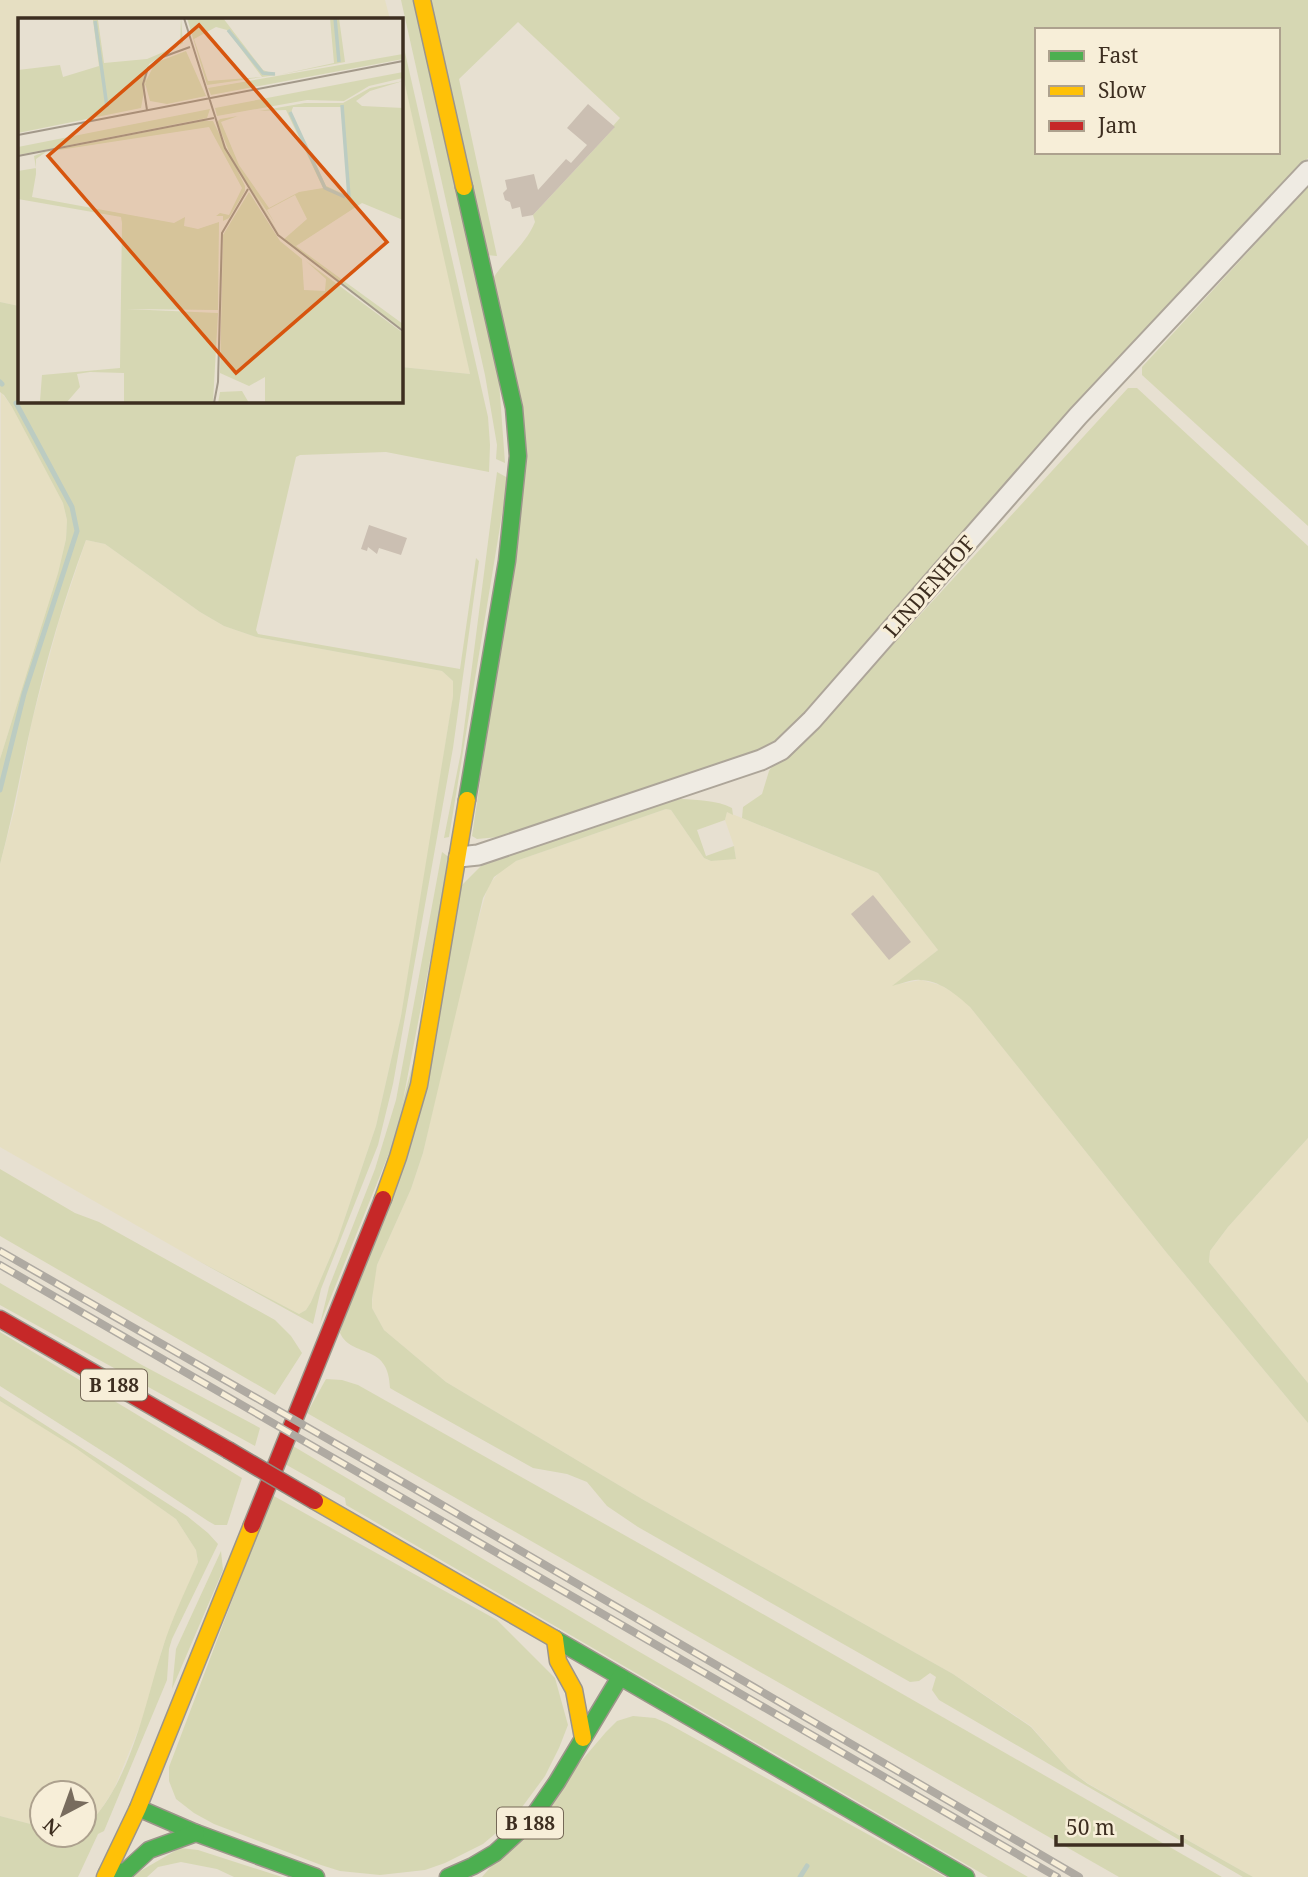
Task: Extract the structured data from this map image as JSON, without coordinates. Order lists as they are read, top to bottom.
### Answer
{
  "streets": {
    "main road": ["B 188"],
    "street": ["LINDENHOF"]
  },
  "legend": ["Fast", "Slow", "Jam"],
  "scale_bar": "50 m",
  "north": "bottom left"
}
